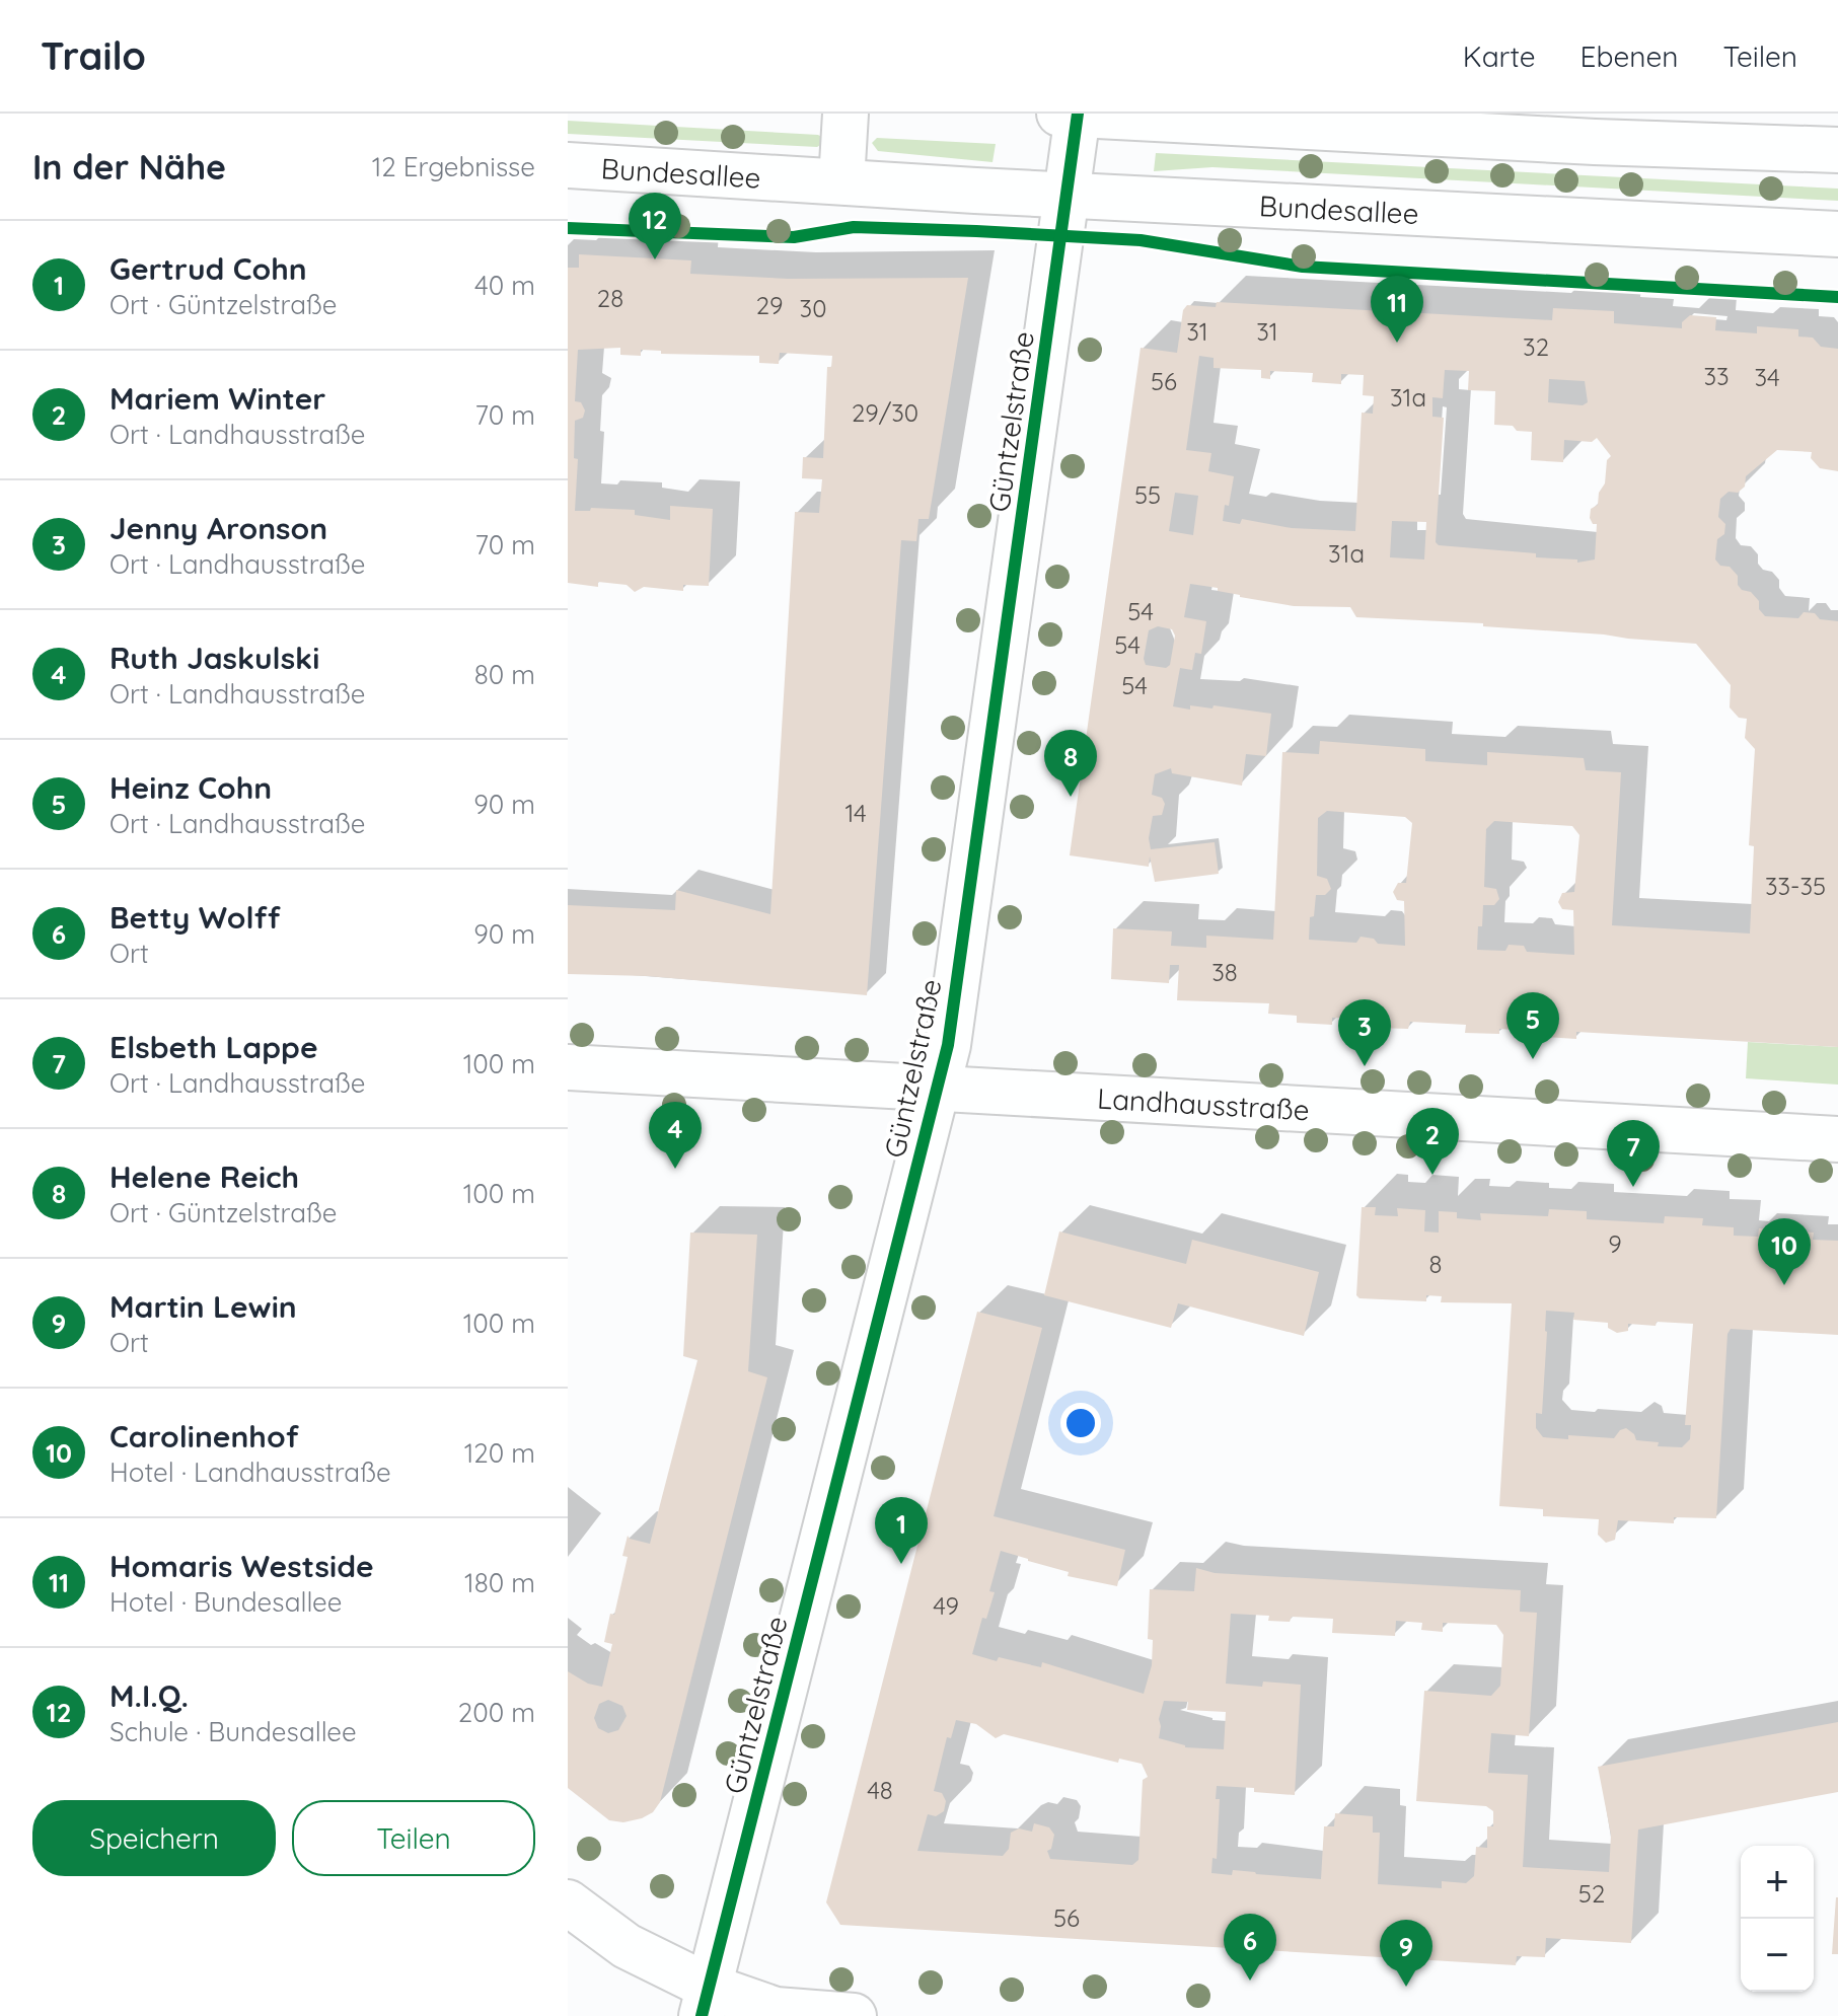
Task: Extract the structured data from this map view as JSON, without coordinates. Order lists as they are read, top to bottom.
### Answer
{
  "streets": {
    "street": ["Bundesallee", "Güntzelstraße", "Landhausstraße"]
  },
  "crossings": [
    ["Bundesallee", "Güntzelstraße"],
    ["Güntzelstraße", "Landhausstraße"]
  ],
  "house_numbers": [
    "28",
    "29",
    "30",
    "31",
    "31",
    "32",
    "33",
    "34",
    "56",
    "31a",
    "29/30",
    "55",
    "31a",
    "54",
    "54",
    "54",
    "14",
    "33-35",
    "38",
    "9",
    "8",
    "49",
    "48",
    "52",
    "56"
  ],
  "page": {
    "header": "Trailo",
    "nav": ["Karte", "Ebenen", "Teilen"],
    "heading": ["In der Nähe", "12 Ergebnisse"],
    "pins": [
      "12",
      "11",
      "8",
      "5",
      "3",
      "4",
      "2",
      "7",
      "10",
      "1",
      "6",
      "9"
    ],
    "list": [
      {
        "mark": "1",
        "name": "Gertrud Cohn",
        "note": "Ort · Güntzelstraße",
        "value": "40 m"
      },
      {
        "mark": "2",
        "name": "Mariem Winter",
        "note": "Ort · Landhausstraße",
        "value": "70 m"
      },
      {
        "mark": "3",
        "name": "Jenny Aronson",
        "note": "Ort · Landhausstraße",
        "value": "70 m"
      },
      {
        "mark": "4",
        "name": "Ruth Jaskulski",
        "note": "Ort · Landhausstraße",
        "value": "80 m"
      },
      {
        "mark": "5",
        "name": "Heinz Cohn",
        "note": "Ort · Landhausstraße",
        "value": "90 m"
      },
      {
        "mark": "6",
        "name": "Betty Wolff",
        "note": "Ort",
        "value": "90 m"
      },
      {
        "mark": "7",
        "name": "Elsbeth Lappe",
        "note": "Ort · Landhausstraße",
        "value": "100 m"
      },
      {
        "mark": "8",
        "name": "Helene Reich",
        "note": "Ort · Güntzelstraße",
        "value": "100 m"
      },
      {
        "mark": "9",
        "name": "Martin Lewin",
        "note": "Ort",
        "value": "100 m"
      },
      {
        "mark": "10",
        "name": "Carolinenhof",
        "note": "Hotel · Landhausstraße",
        "value": "120 m"
      },
      {
        "mark": "11",
        "name": "Homaris Westside",
        "note": "Hotel · Bundesallee",
        "value": "180 m"
      },
      {
        "mark": "12",
        "name": "M.I.Q.",
        "note": "Schule · Bundesallee",
        "value": "200 m"
      }
    ],
    "buttons": ["Speichern", "Teilen"],
    "map_buttons": ["+", "−"]
  }
}
